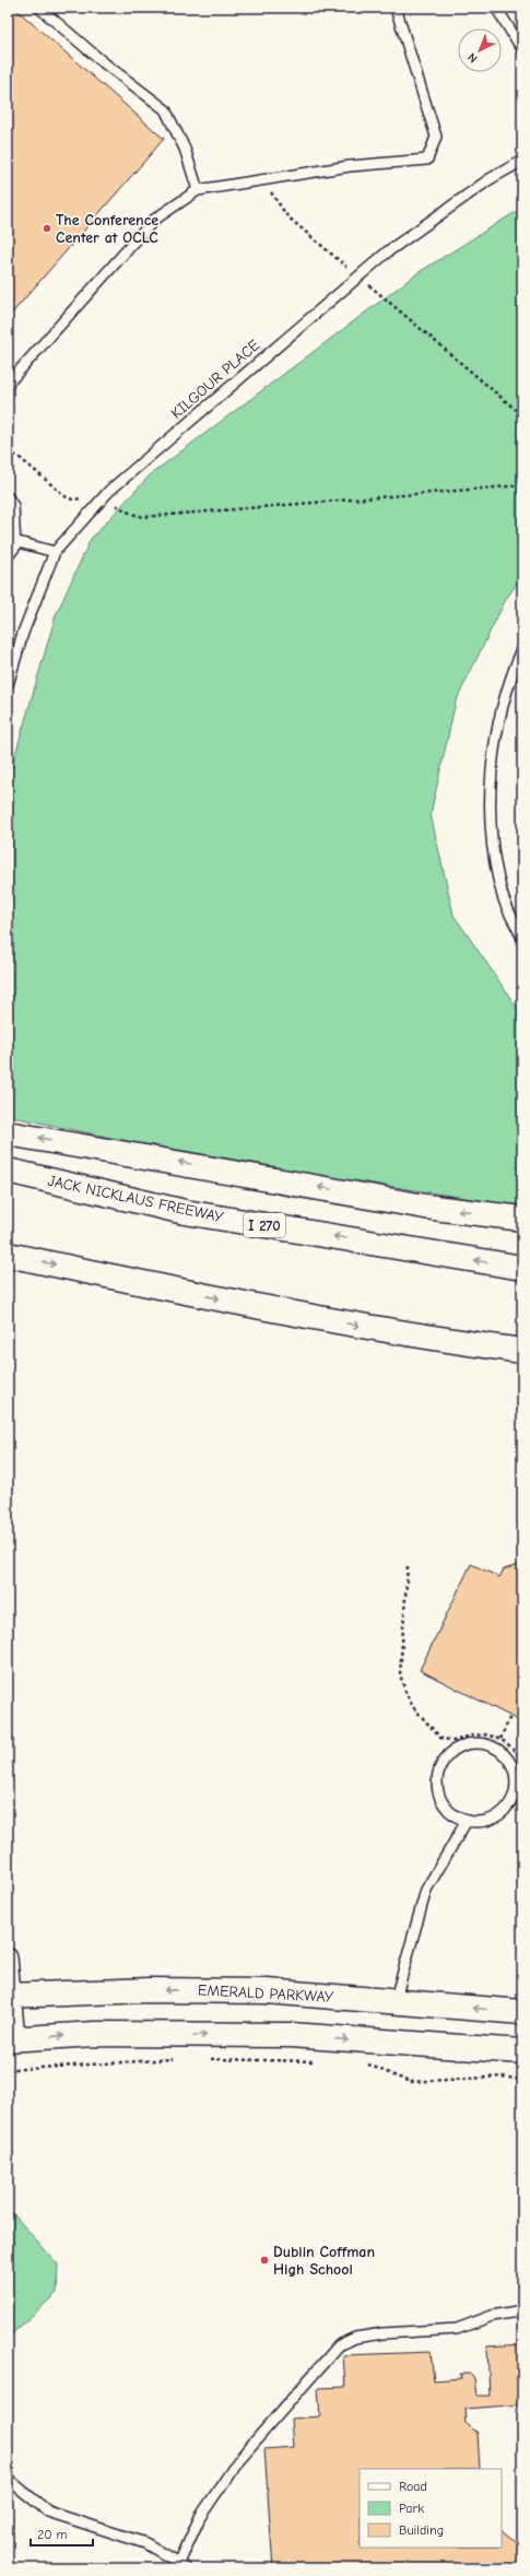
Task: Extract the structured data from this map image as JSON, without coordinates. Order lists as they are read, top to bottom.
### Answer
{
  "streets": {
    "main road": ["JACK NICKLAUS FREEWAY", "I 270", "EMERALD PARKWAY"],
    "lane": ["KILGOUR PLACE"]
  },
  "places": ["The Conference Center at OCLC", "Dublin Coffman High School"],
  "legend": ["Road", "Park", "Building"],
  "scale_bar": "20 m",
  "north": "bottom left"
}
